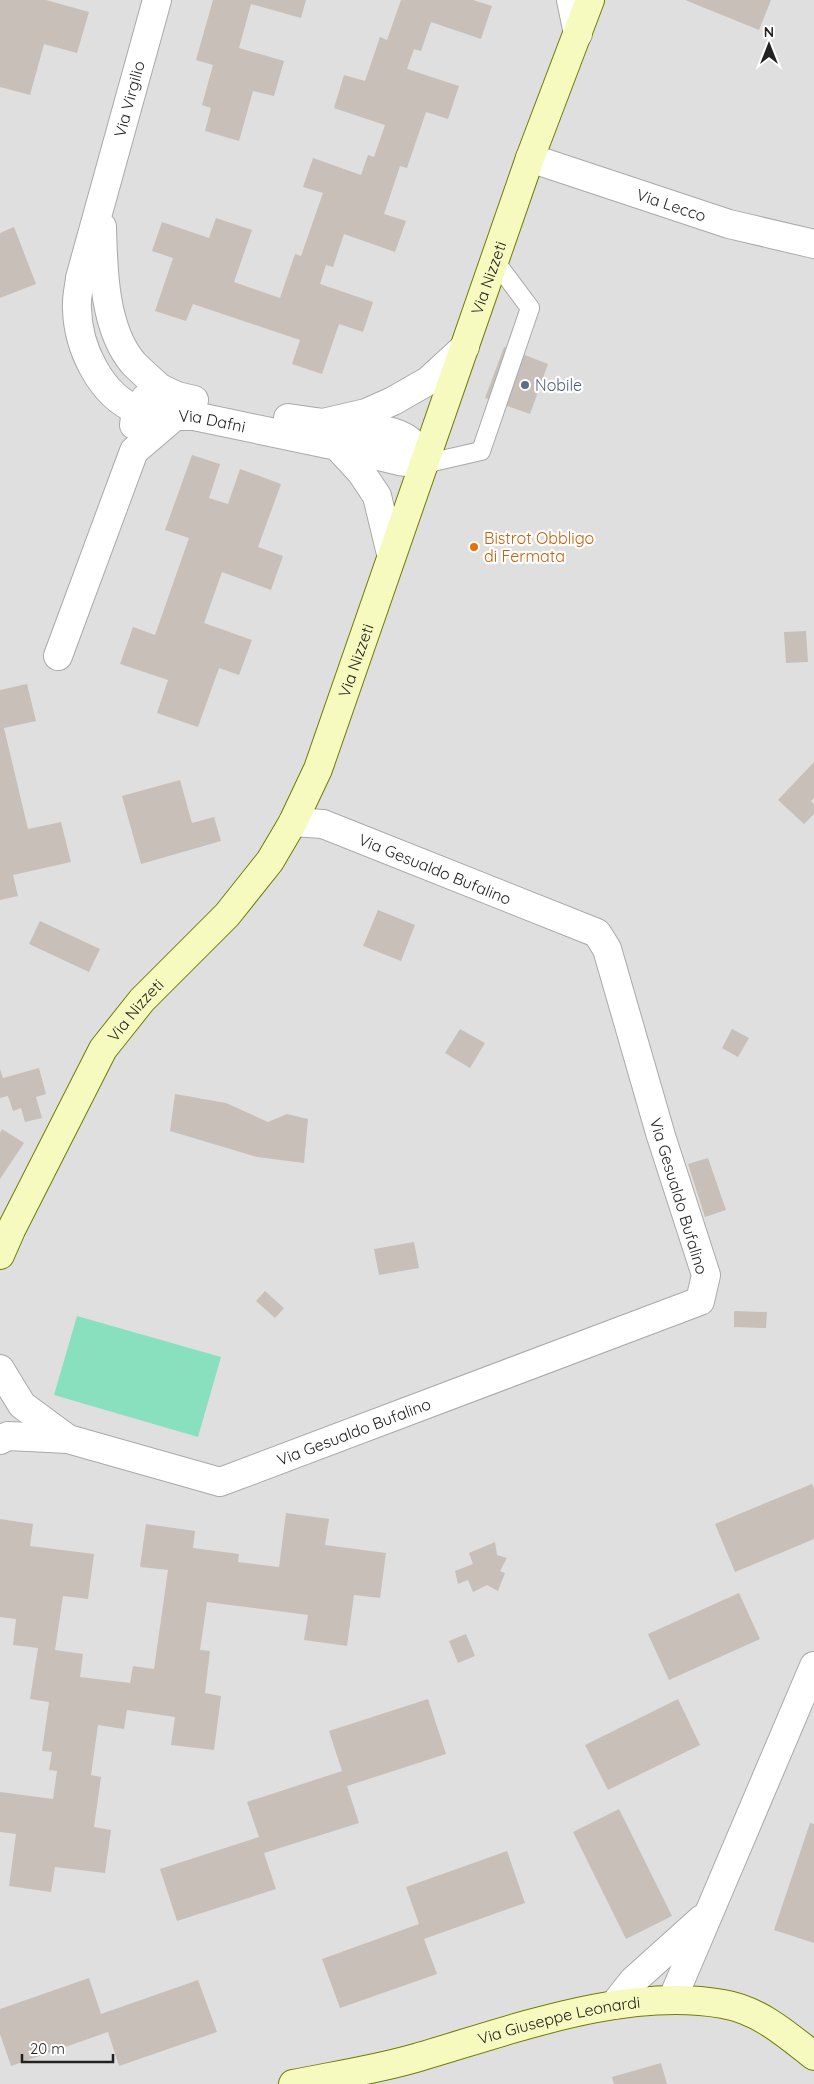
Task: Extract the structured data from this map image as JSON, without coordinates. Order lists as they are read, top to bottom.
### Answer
{
  "streets": {
    "street": [
      "Via Virgilio",
      "Via Lecco",
      "Via Nizzeti",
      "Via Dafni",
      "Via Gesualdo Bufalino",
      "Via Giuseppe Leonardi"
    ]
  },
  "crossings": [
    ["Via Lecco", "Via Nizzeti"],
    ["Via Nizzeti", "Via Dafni"],
    ["Via Nizzeti", "Via Gesualdo Bufalino"]
  ],
  "places": ["Nobile", "Bistrot Obbligo di Fermata"],
  "scale_bar": "20 m",
  "north": "top"
}
